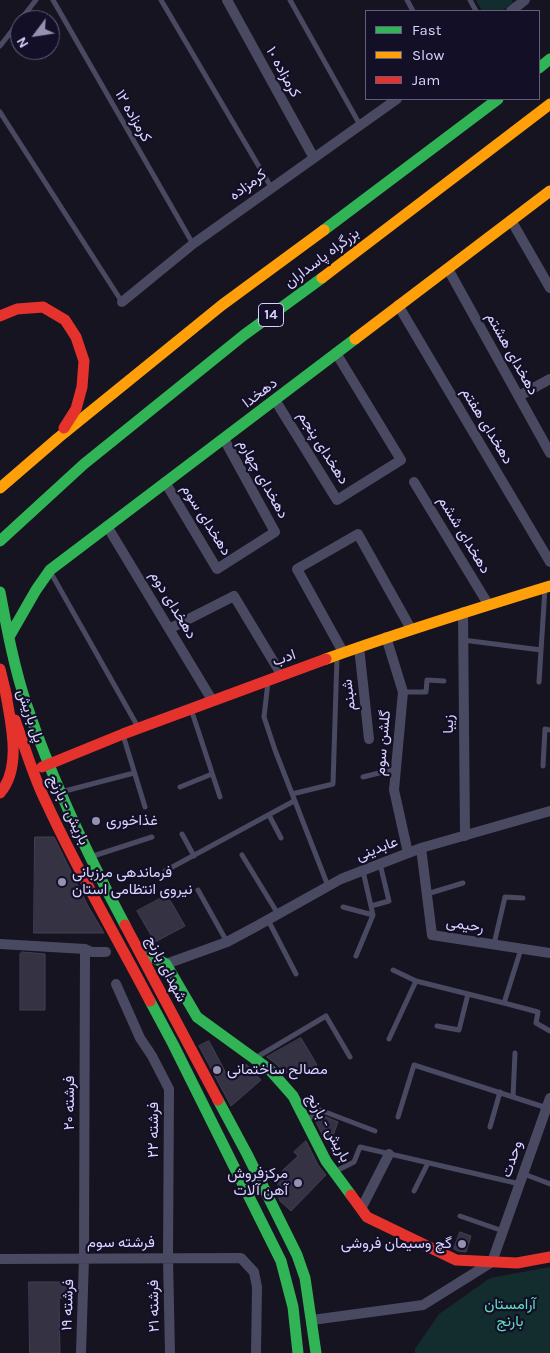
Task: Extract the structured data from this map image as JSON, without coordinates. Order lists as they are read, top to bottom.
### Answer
{
  "streets": {
    "main road": [
      "بزرگراه پاسداران",
      "14",
      "دهخدا",
      "ادب",
      "پل باریش",
      "باریش - بارنج",
      "شهدای بارنج"
    ],
    "street": [
      "کرمزاده ١٠",
      "کرمزاده",
      "دهخدای هشتم",
      "دهخدای هفتم",
      "دهخدای پنجم",
      "دهخدای چهارم",
      "دهخدای سوم",
      "دهخدای ششم",
      "دهخدای دوم",
      "شبنم",
      "زیبا",
      "گلشن سوم",
      "عابدینی",
      "رحیمی",
      "۲۰ فرشته",
      "۲۲ فرشته",
      "وحدت",
      "فرشته سوم",
      "۱۹ فرشته",
      "۲۱ فرشته"
    ],
    "lane": ["کرمزاده ١٢"]
  },
  "crossings": [
    ["کرمزاده ١٠", "کرمزاده"],
    ["کرمزاده ١٢", "کرمزاده"],
    ["دهخدای هشتم", "دهخدا"],
    ["دهخدا", "دهخدای هفتم"],
    ["دهخدا", "دهخدای پنجم"],
    ["دهخدا", "دهخدای چهارم"],
    ["دهخدا", "دهخدای سوم"],
    ["دهخدا", "دهخدای دوم"],
    ["دهخدا", "شهدای بارنج"],
    ["دهخدای چهارم", "دهخدای سوم"],
    ["دهخدای ششم", "ادب"],
    ["دهخدای دوم", "ادب"],
    ["ادب", "شبنم"],
    ["ادب", "پل باریش"],
    ["ادب", "زیبا"],
    ["ادب", "گلشن سوم"],
    ["ادب", "باریش - بارنج"],
    ["ادب", "شهدای بارنج"],
    ["پل باریش", "باریش - بارنج"],
    ["زیبا", "عابدینی"],
    ["گلشن سوم", "عابدینی"],
    ["باریش - بارنج", "عابدینی"],
    ["باریش - بارنج", "شهدای بارنج"],
    ["باریش - بارنج", "وحدت"],
    ["عابدینی", "رحیمی"],
    ["۲۰ فرشته", "فرشته سوم"],
    ["۲۰ فرشته", "۱۹ فرشته"],
    ["۲۲ فرشته", "فرشته سوم"],
    ["۲۲ فرشته", "۲۱ فرشته"],
    ["فرشته سوم", "۱۹ فرشته"],
    ["فرشته سوم", "۲۱ فرشته"]
  ],
  "parks": ["آرامستان بارنج"],
  "places": [
    "غذاخوری",
    "فرماندهی مرزبانی نیروی انتظامی استان",
    "مصالح ساختمانی",
    "مرکزفروش آهن آلات",
    "گچ وسیمان فروشی"
  ],
  "legend": ["Fast", "Slow", "Jam"],
  "north": "bottom left"
}
